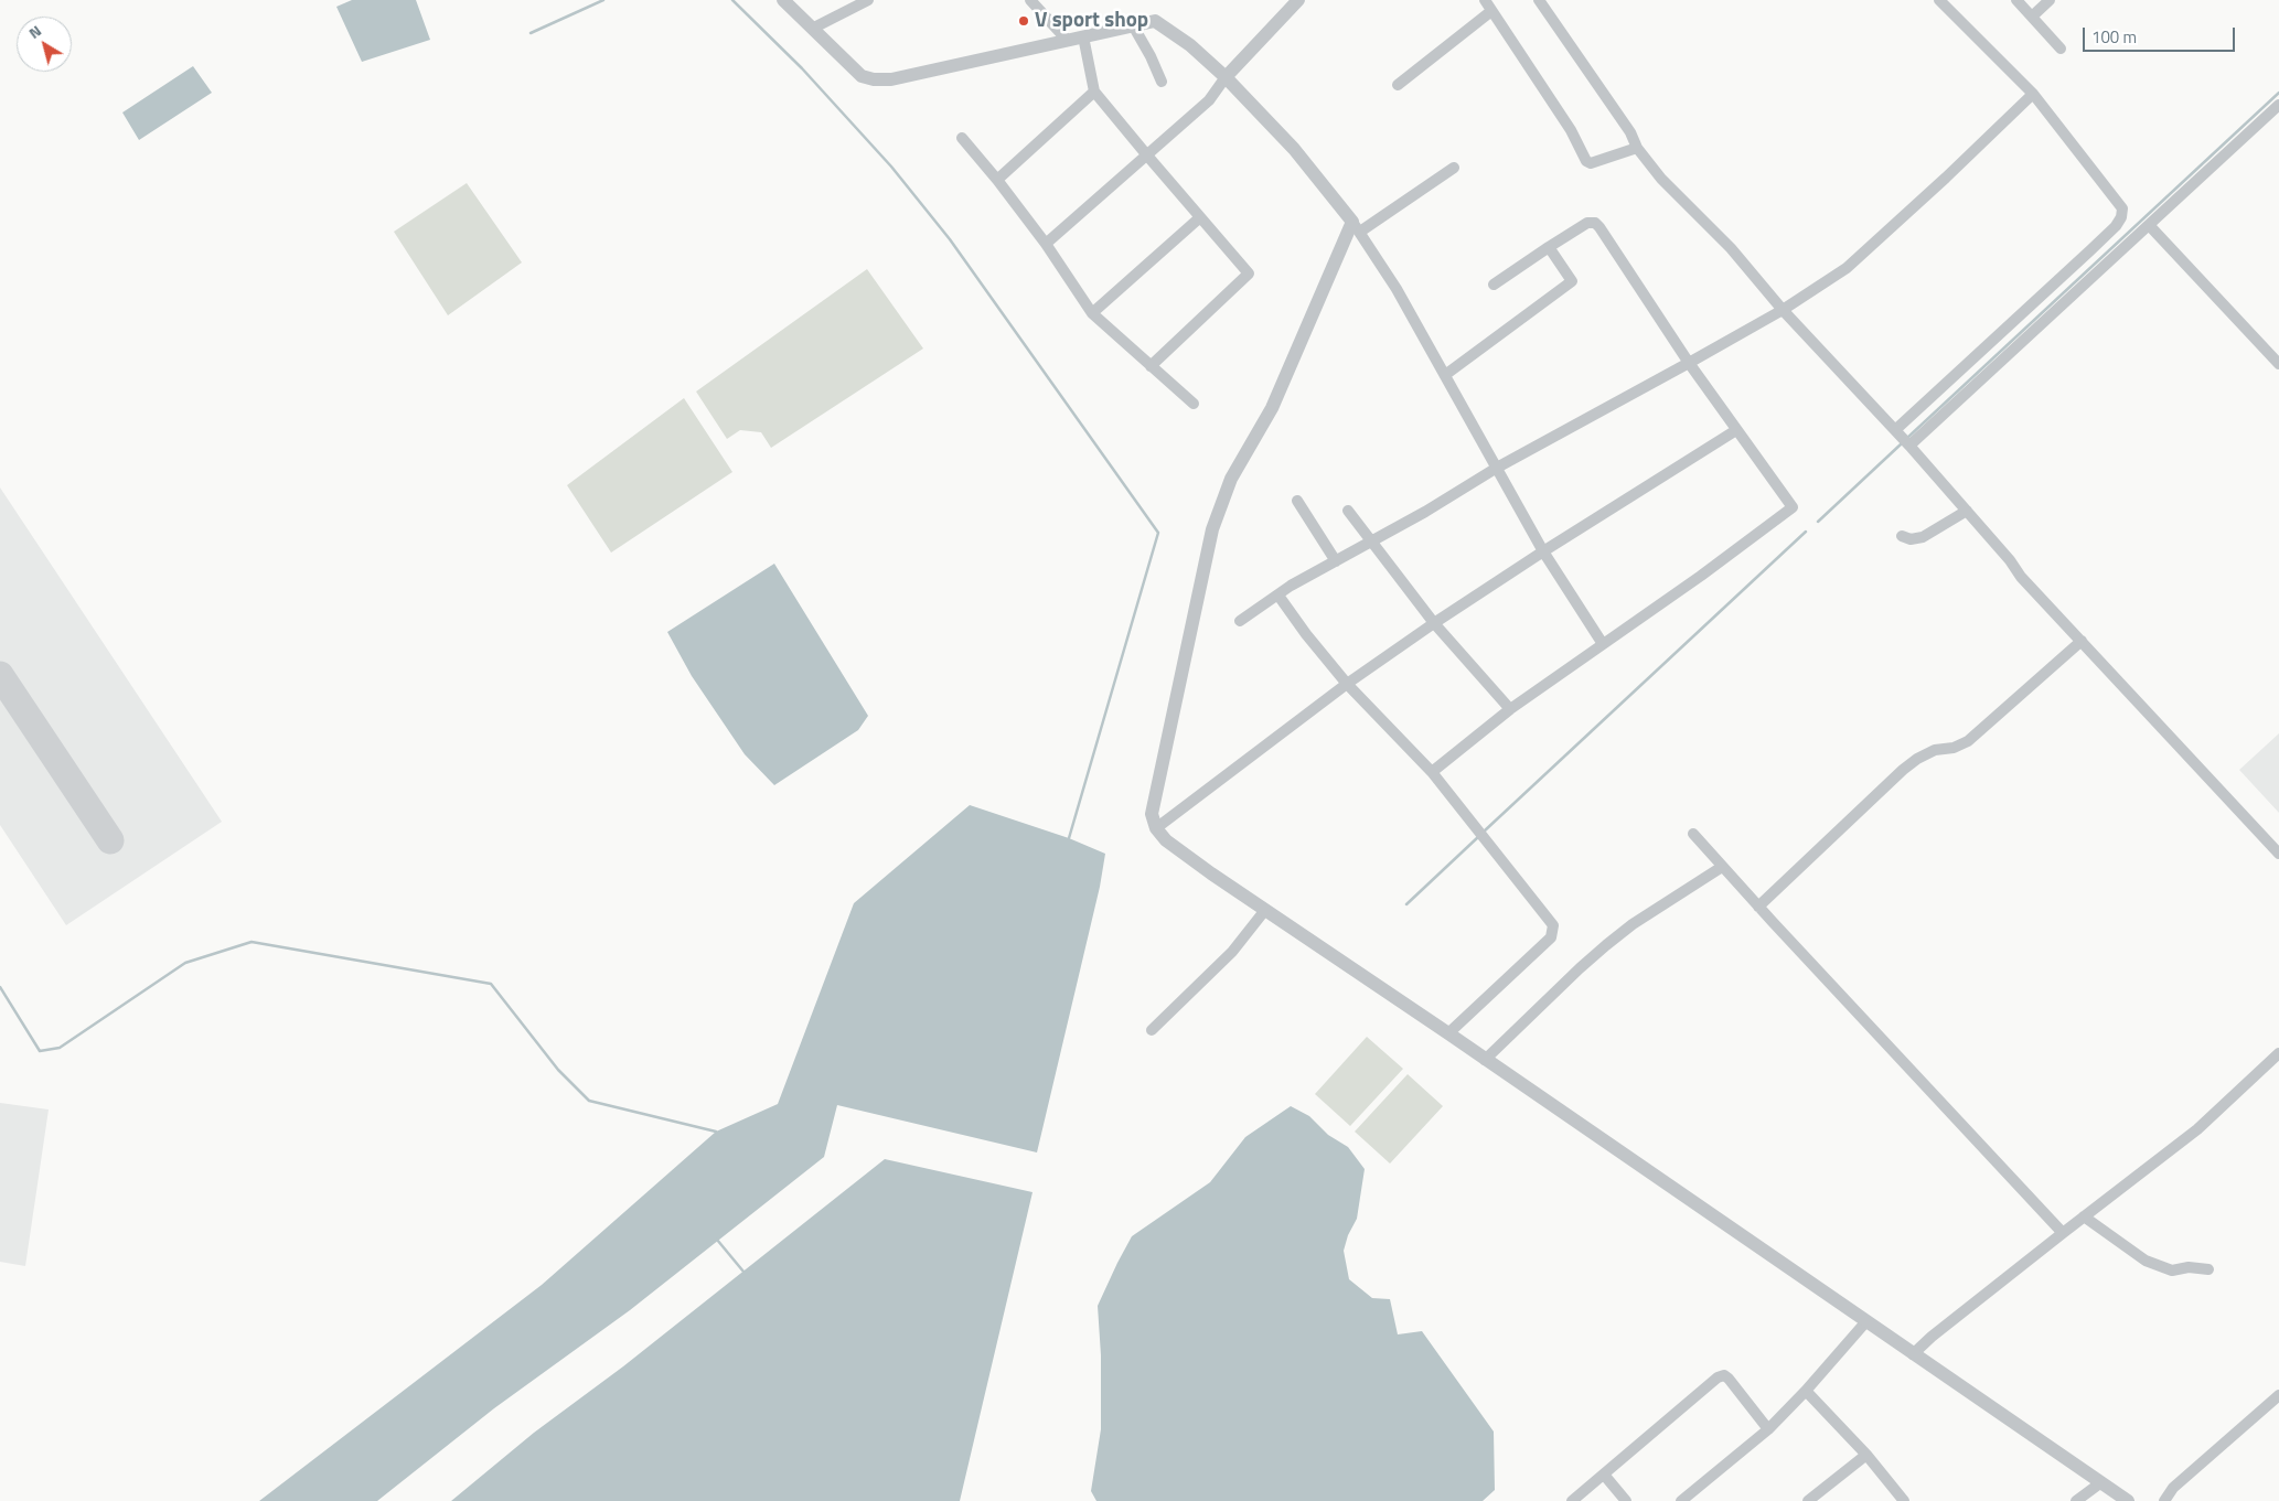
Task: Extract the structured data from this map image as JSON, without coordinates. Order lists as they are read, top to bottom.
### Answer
{
  "places": ["V sport shop"],
  "scale_bar": "100 m",
  "north": "top left"
}
